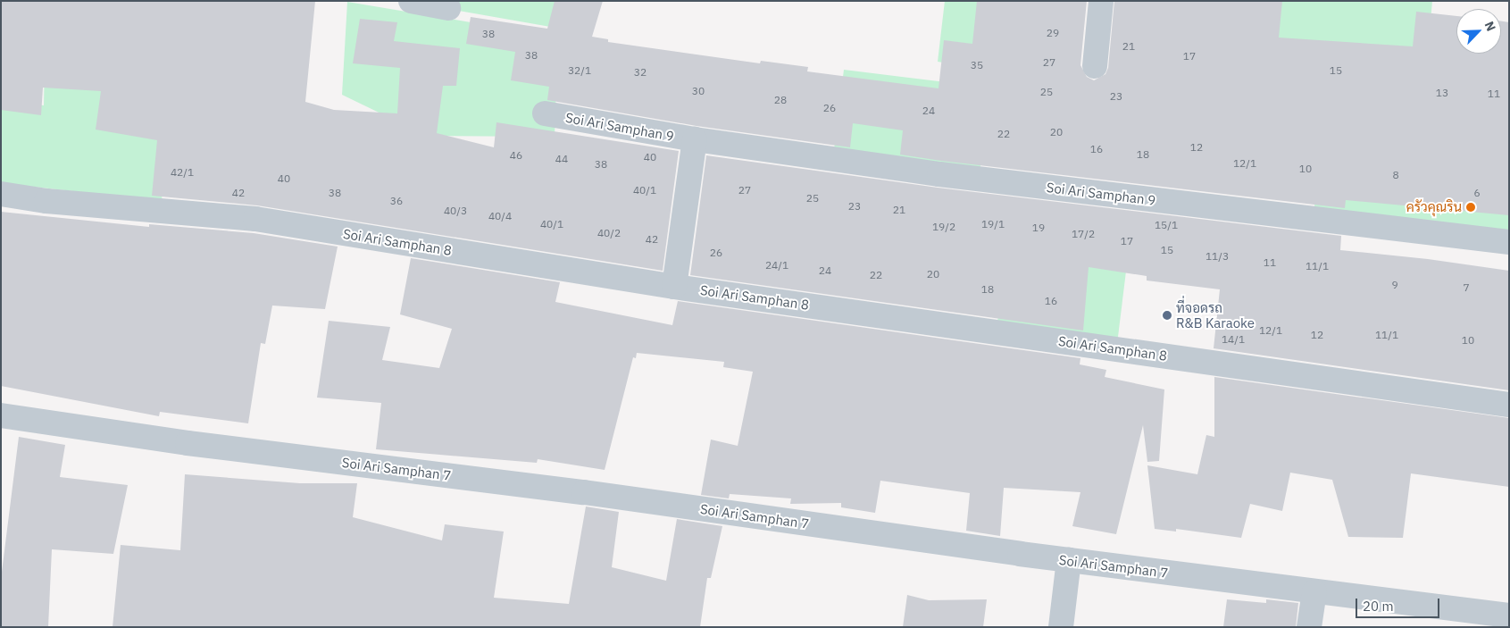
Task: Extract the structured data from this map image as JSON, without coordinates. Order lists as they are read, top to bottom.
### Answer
{
  "streets": {
    "street": ["Soi Ari Samphan 9", "Soi Ari Samphan 8", "Soi Ari Samphan 7"]
  },
  "places": ["ครัวคุณริน", "ที่จอดรถ R&B Karaoke"],
  "house_numbers": [
    "29",
    "38",
    "21",
    "38",
    "17",
    "27",
    "35",
    "32/1",
    "15",
    "32",
    "30",
    "25",
    "13",
    "11",
    "23",
    "28",
    "26",
    "24",
    "20",
    "22",
    "12",
    "16",
    "18",
    "46",
    "40",
    "44",
    "12/1",
    "38",
    "10",
    "42/1",
    "8",
    "40",
    "40/1",
    "27",
    "42",
    "38",
    "6",
    "25",
    "36",
    "23",
    "21",
    "40/3",
    "40/4",
    "40/1",
    "19/1",
    "15/1",
    "19/2",
    "19",
    "40/2",
    "17/2",
    "42",
    "17",
    "15",
    "26",
    "11/3",
    "11",
    "24/1",
    "11/1",
    "24",
    "20",
    "22",
    "9",
    "7",
    "18",
    "16",
    "12/1",
    "12",
    "11/1",
    "14/1",
    "10"
  ],
  "scale_bar": "20 m",
  "north": "top right"
}
